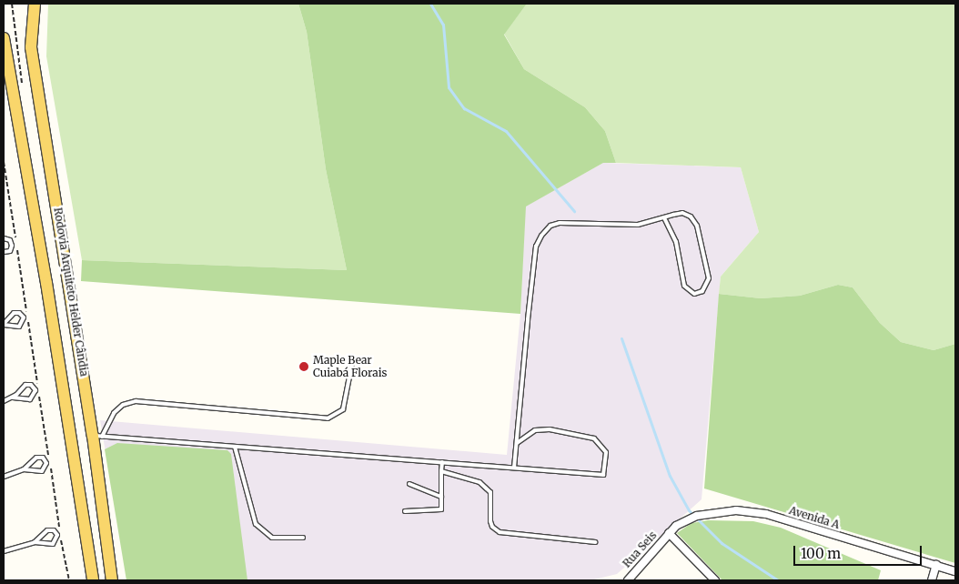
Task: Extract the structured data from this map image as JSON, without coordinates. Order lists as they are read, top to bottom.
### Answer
{
  "streets": {
    "main road": ["Rodovia Arquiteto Helder Cândia"],
    "street": ["Avenida A", "Rua Seis"]
  },
  "crossings": [
    ["Avenida A", "Rua Seis"]
  ],
  "places": ["Maple Bear Cuiabá Florais"],
  "scale_bar": "100 m"
}
